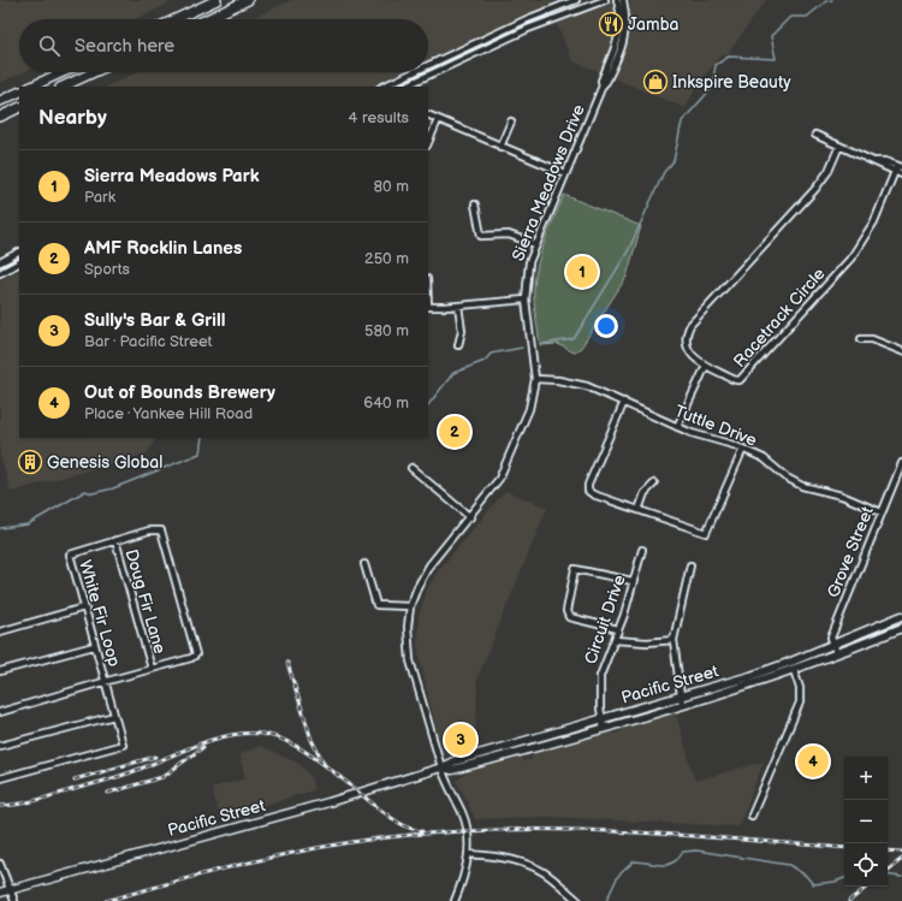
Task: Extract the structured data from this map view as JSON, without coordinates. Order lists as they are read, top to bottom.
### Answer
{
  "streets": {
    "main road": ["Pacific Street"],
    "street": [
      "Sierra Meadows Drive",
      "Racetrack Circle",
      "Tuttle Drive",
      "Grove Street",
      "Doug Fir Lane",
      "White Fir Loop",
      "Circuit Drive"
    ]
  },
  "crossings": [
    ["Sierra Meadows Drive", "Tuttle Drive"],
    ["Sierra Meadows Drive", "Pacific Street"],
    ["Tuttle Drive", "Grove Street"],
    ["Grove Street", "Pacific Street"],
    ["Doug Fir Lane", "White Fir Loop"],
    ["Circuit Drive", "Pacific Street"]
  ],
  "places": {
    "restaurant": ["Jamba"],
    "shop": ["Inkspire Beauty"],
    "building": ["Genesis Global"]
  },
  "page": {
    "search": "Search here",
    "heading": ["Nearby", "4 results"],
    "list": [
      {
        "mark": "1",
        "name": "Sierra Meadows Park",
        "note": "Park",
        "value": "80 m"
      },
      {
        "mark": "2",
        "name": "AMF Rocklin Lanes",
        "note": "Sports",
        "value": "250 m"
      },
      {
        "mark": "3",
        "name": "Sully's Bar & Grill",
        "note": "Bar · Pacific Street",
        "value": "580 m"
      },
      {
        "mark": "4",
        "name": "Out of Bounds Brewery",
        "note": "Place · Yankee Hill Road",
        "value": "640 m"
      }
    ],
    "pins": [
      "1",
      "2",
      "3",
      "4"
    ],
    "map_buttons": ["+", "−"]
  }
}
